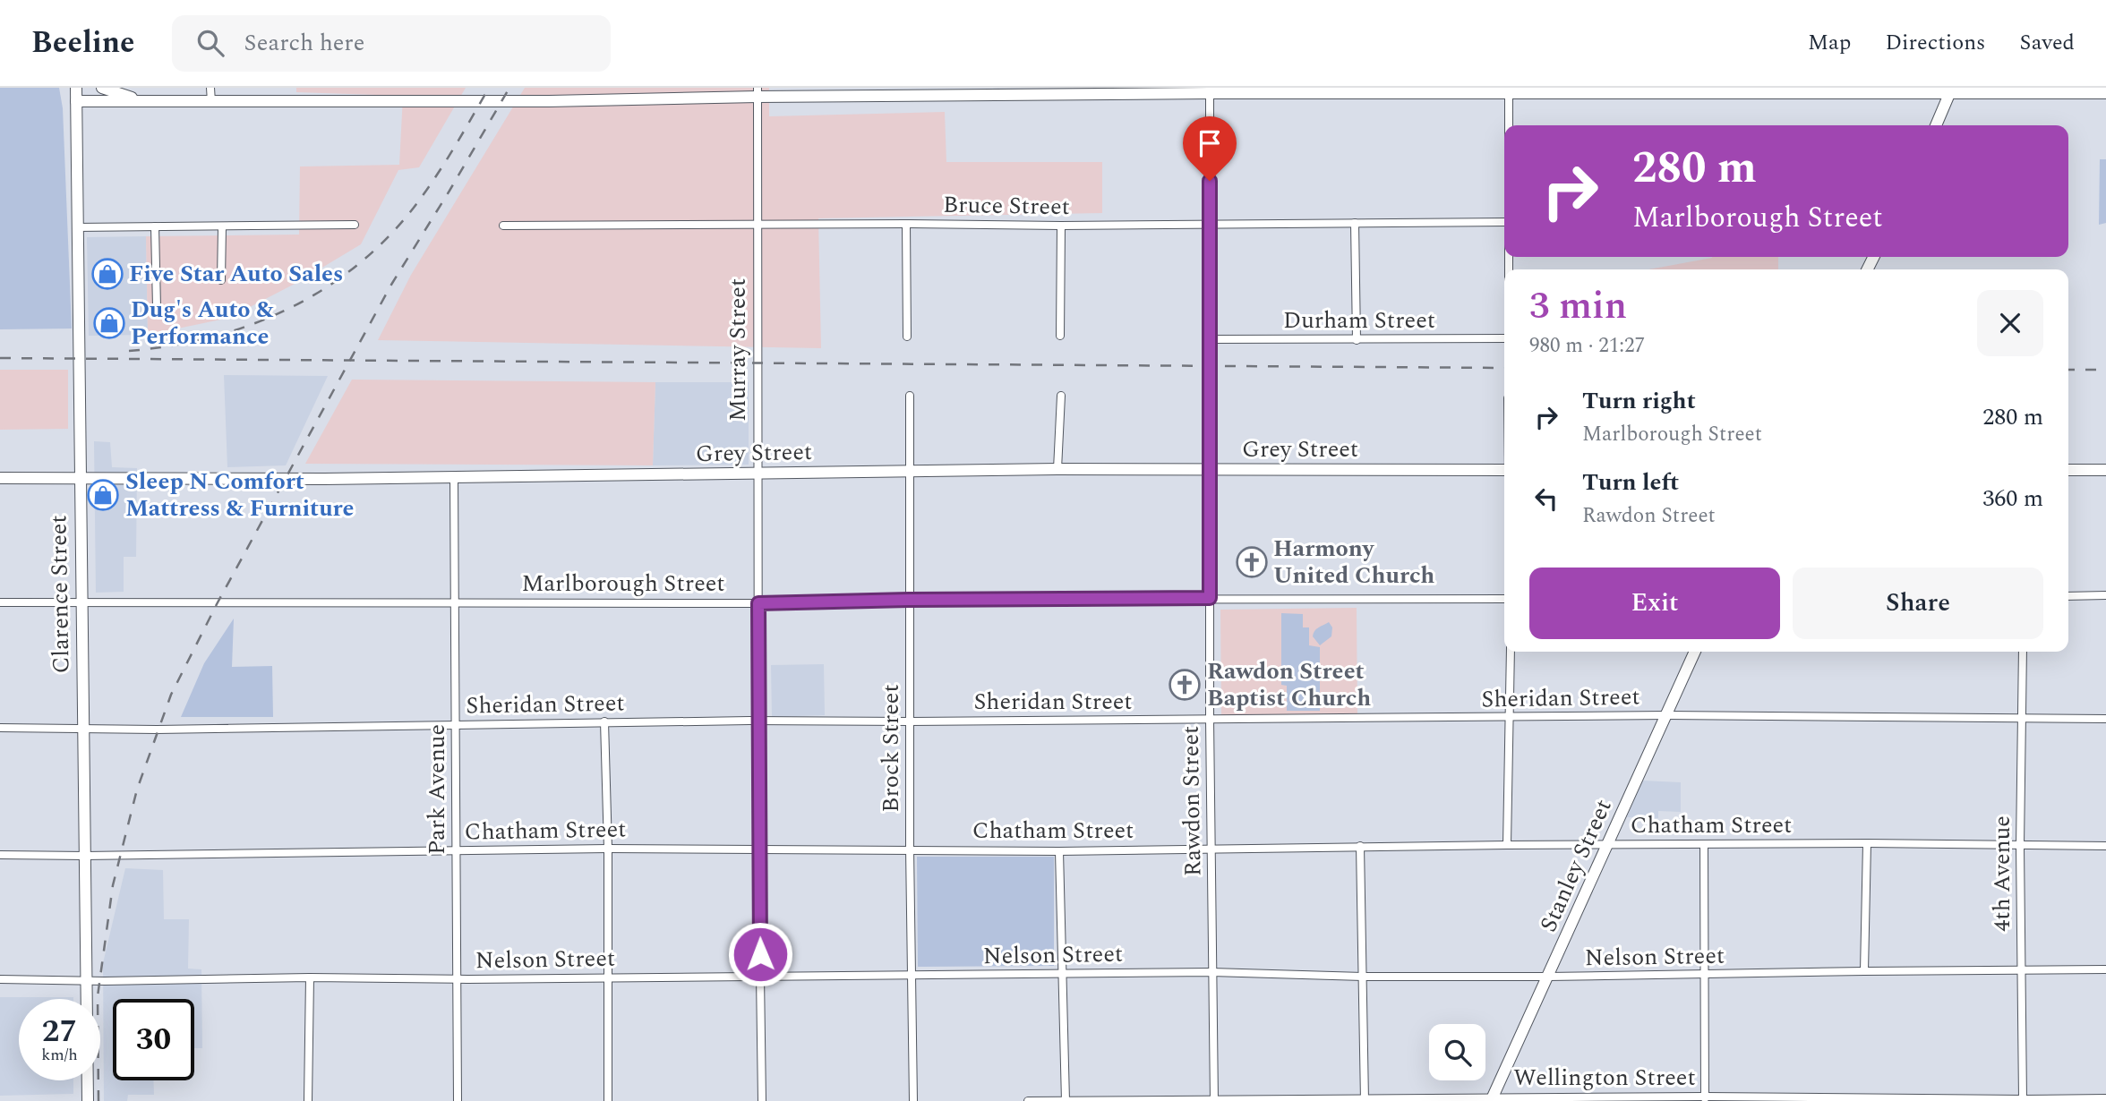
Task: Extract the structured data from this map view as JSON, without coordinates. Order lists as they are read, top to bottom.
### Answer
{
  "streets": {
    "main road": ["Grey Street", "Clarence Street", "Stanley Street"],
    "street": [
      "Bruce Street",
      "Durham Street",
      "Murray Street",
      "Marlborough Street",
      "Sheridan Street",
      "Brock Street",
      "Park Avenue",
      "Rawdon Street",
      "Chatham Street",
      "4th Avenue",
      "Nelson Street",
      "Wellington Street"
    ]
  },
  "crossings": [
    ["Bruce Street", "Murray Street"],
    ["Bruce Street", "Rawdon Street"],
    ["Durham Street", "Rawdon Street"],
    ["Murray Street", "Grey Street"],
    ["Murray Street", "Marlborough Street"],
    ["Murray Street", "Sheridan Street"],
    ["Murray Street", "Chatham Street"],
    ["Murray Street", "Nelson Street"],
    ["Grey Street", "Clarence Street"],
    ["Grey Street", "Brock Street"],
    ["Grey Street", "Park Avenue"],
    ["Grey Street", "Rawdon Street"],
    ["Marlborough Street", "Clarence Street"],
    ["Marlborough Street", "Brock Street"],
    ["Marlborough Street", "Park Avenue"],
    ["Marlborough Street", "Rawdon Street"],
    ["Clarence Street", "Sheridan Street"],
    ["Clarence Street", "Chatham Street"],
    ["Clarence Street", "Nelson Street"],
    ["Sheridan Street", "Brock Street"],
    ["Sheridan Street", "Park Avenue"],
    ["Sheridan Street", "Rawdon Street"],
    ["Sheridan Street", "Stanley Street"],
    ["Sheridan Street", "4th Avenue"],
    ["Brock Street", "Chatham Street"],
    ["Brock Street", "Nelson Street"],
    ["Park Avenue", "Chatham Street"],
    ["Park Avenue", "Nelson Street"],
    ["Rawdon Street", "Chatham Street"],
    ["Rawdon Street", "Nelson Street"],
    ["Rawdon Street", "Wellington Street"],
    ["Chatham Street", "Stanley Street"],
    ["Chatham Street", "4th Avenue"],
    ["Stanley Street", "Nelson Street"],
    ["Stanley Street", "Wellington Street"],
    ["4th Avenue", "Nelson Street"],
    ["4th Avenue", "Wellington Street"]
  ],
  "places": {
    "shop": ["Five Star Auto Sales", "Dug's Auto & Performance", "Sleep N Comfort Mattress & Furniture"],
    "church": ["Harmony United Church", "Rawdon Street Baptist Church"]
  },
  "page": {
    "header": "Beeline",
    "search": "Search here",
    "nav": ["Map", "Directions", "Saved"],
    "turn": ["280 m", "Marlborough Street"],
    "heading": ["3 min", "980 m · 21:27"],
    "list": [
      {
        "name": "Turn right",
        "note": "Marlborough Street",
        "value": "280 m"
      },
      {
        "name": "Turn left",
        "note": "Rawdon Street",
        "value": "360 m"
      }
    ],
    "buttons": ["Exit", "Share"],
    "speed": "27 km/h",
    "limit": "30"
  }
}
